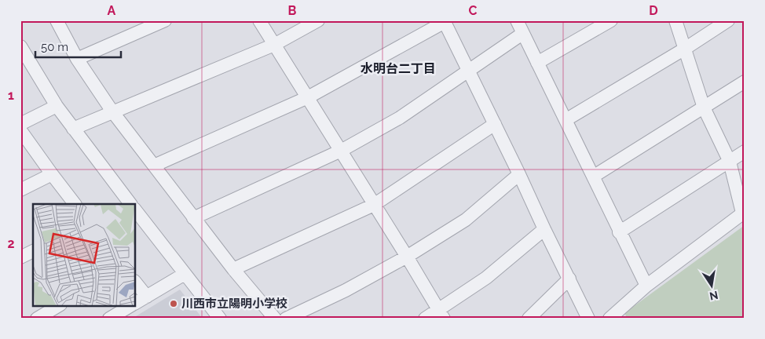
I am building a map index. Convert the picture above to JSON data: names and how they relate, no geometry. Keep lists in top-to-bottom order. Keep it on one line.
{"districts":["水明台二丁目"],"places":["川西市立陽明小学校"],"scale_bar":"50 m","north":"bottom","grid":{"columns":["A","B","C","D"],"rows":["1","2"]}}
